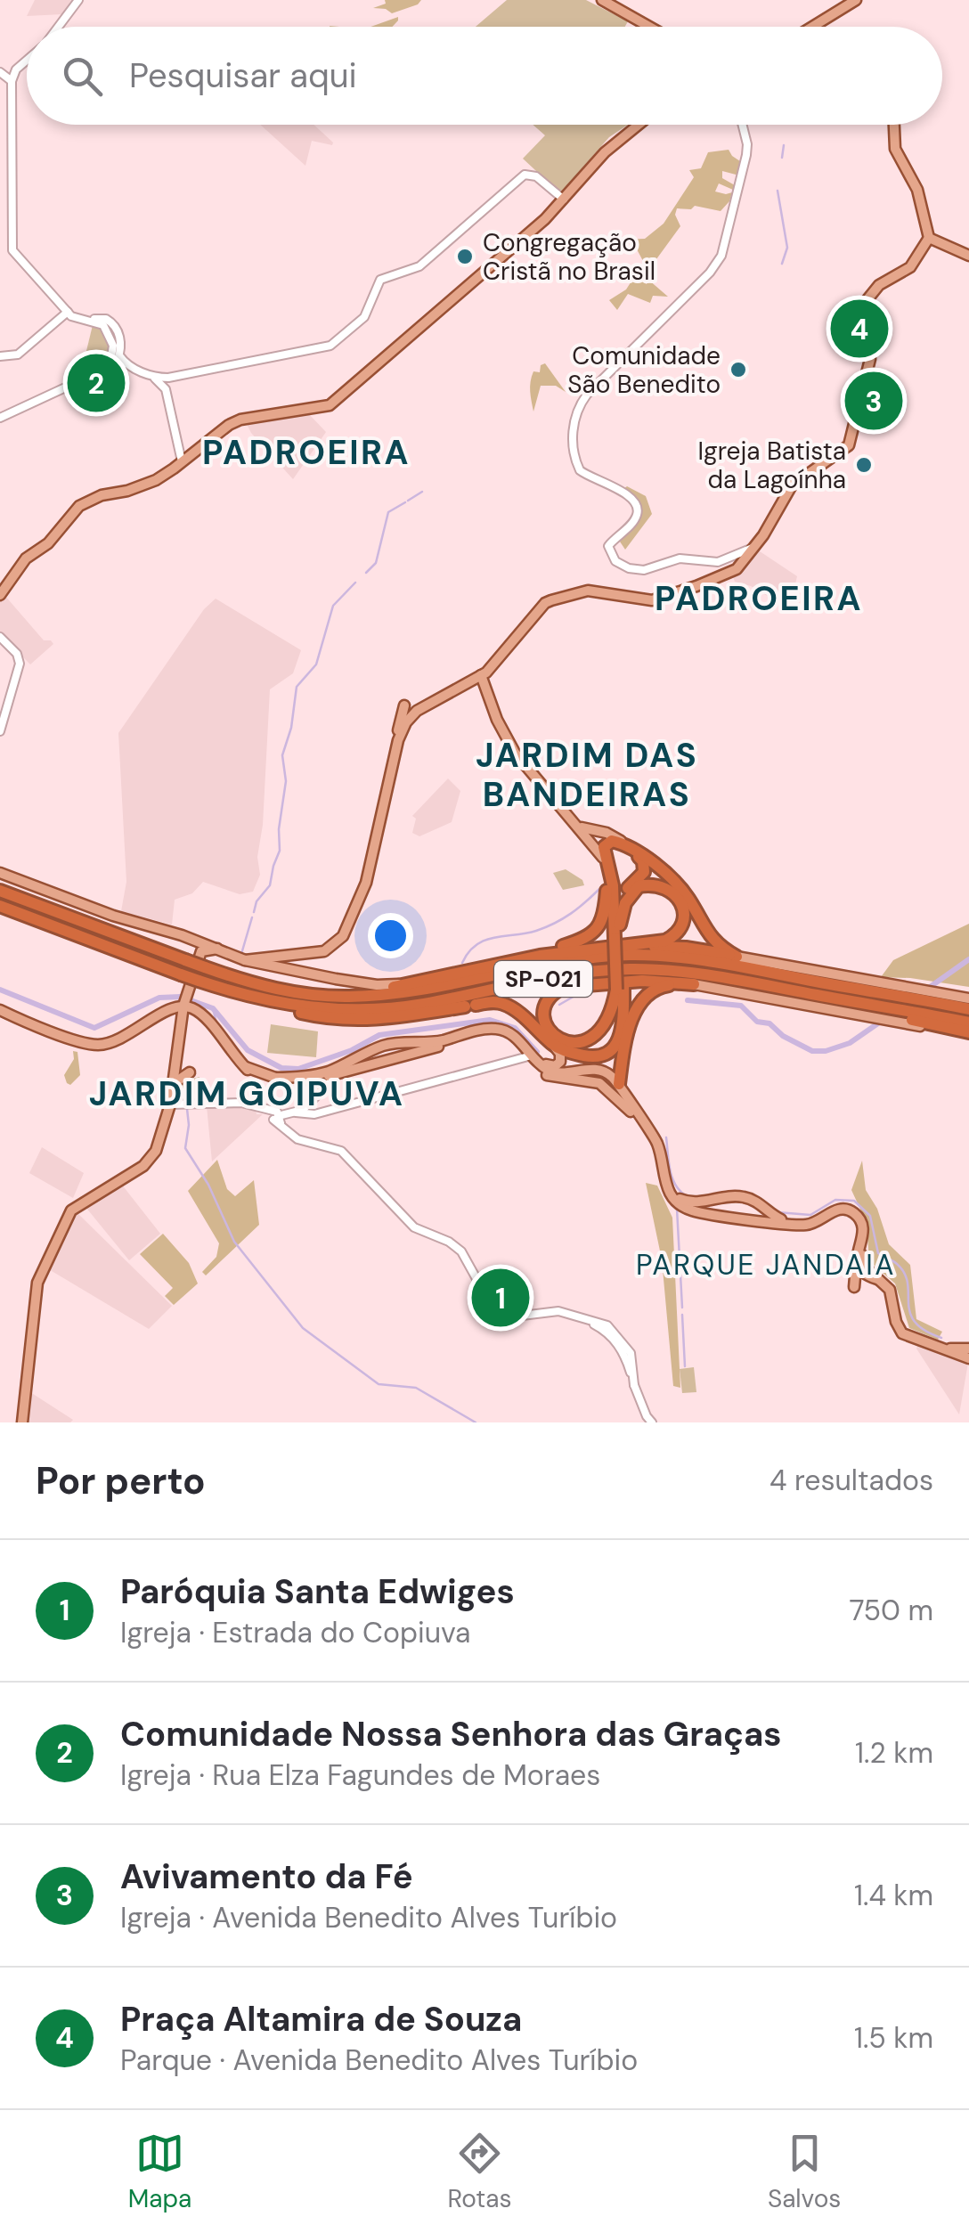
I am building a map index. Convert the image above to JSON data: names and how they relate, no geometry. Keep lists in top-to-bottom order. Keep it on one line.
{"streets":{"highway":["SP-021"]},"districts":["PADROEIRA","PADROEIRA","JARDIM DAS BANDEIRAS","JARDIM GOIPUVA","PARQUE JANDAIA"],"places":["Congregação Cristã no Brasil","Comunidade São Benedito","Igreja Batista da Lagoínha"],"page":{"search":"Pesquisar aqui","pins":["4","2","3","1"],"heading":["Por perto","4 resultados"],"list":[{"mark":"1","name":"Paróquia Santa Edwiges","note":"Igreja · Estrada do Copiuva","value":"750 m"},{"mark":"2","name":"Comunidade Nossa Senhora das Graças","note":"Igreja · Rua Elza Fagundes de Moraes","value":"1.2 km"},{"mark":"3","name":"Avivamento da Fé","note":"Igreja · Avenida Benedito Alves Turíbio","value":"1.4 km"},{"mark":"4","name":"Praça Altamira de Souza","note":"Parque · Avenida Benedito Alves Turíbio","value":"1.5 km"}],"nav":["Mapa","Rotas","Salvos"]}}
